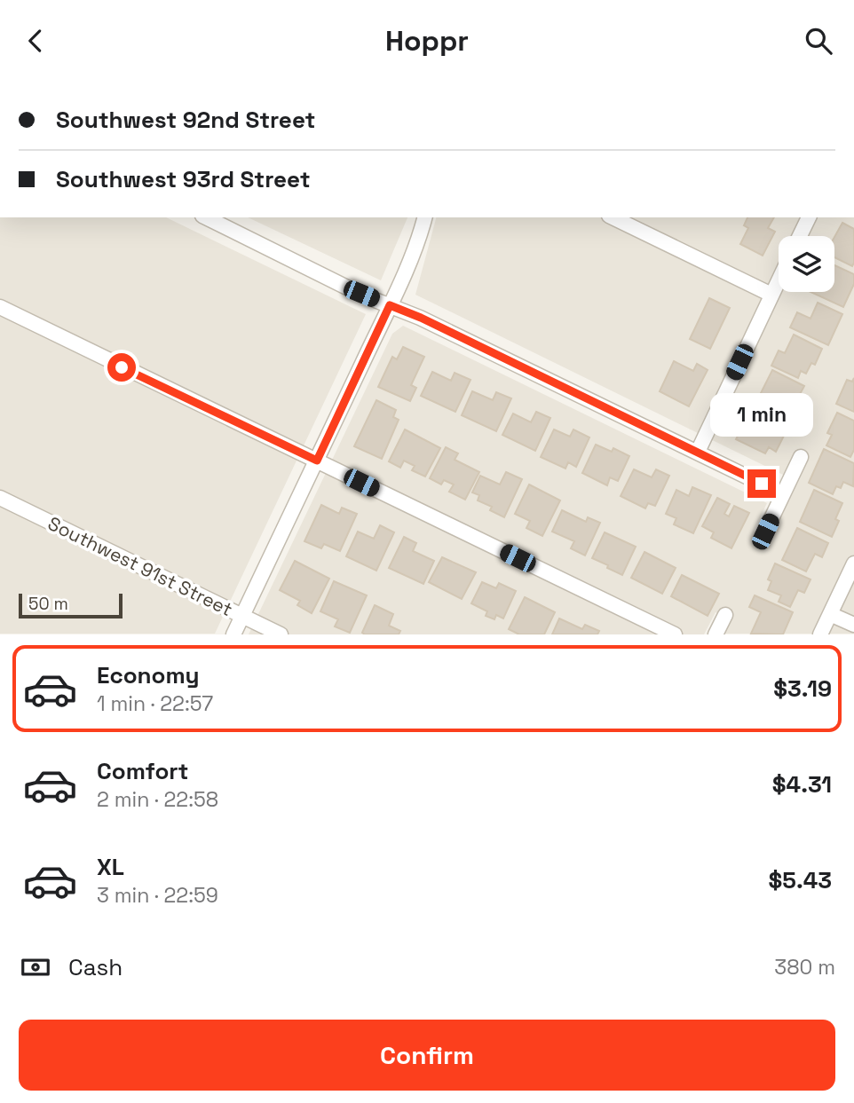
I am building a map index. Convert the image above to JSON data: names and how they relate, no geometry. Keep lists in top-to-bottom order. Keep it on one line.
{"streets":{"street":["Southwest 91st Street"]},"scale_bar":"50 m","page":{"header":"Hoppr","banner":["Southwest 92nd Street","Southwest 93rd Street"],"bubble":"1 min","scale":"50 m","list":[{"name":"Economy","note":"1 min · 22:57","value":"$3.19"},{"name":"Comfort","note":"2 min · 22:58","value":"$4.31"},{"name":"XL","note":"3 min · 22:59","value":"$5.43"}],"pay":["Cash","380 m"],"buttons":"Confirm"}}
